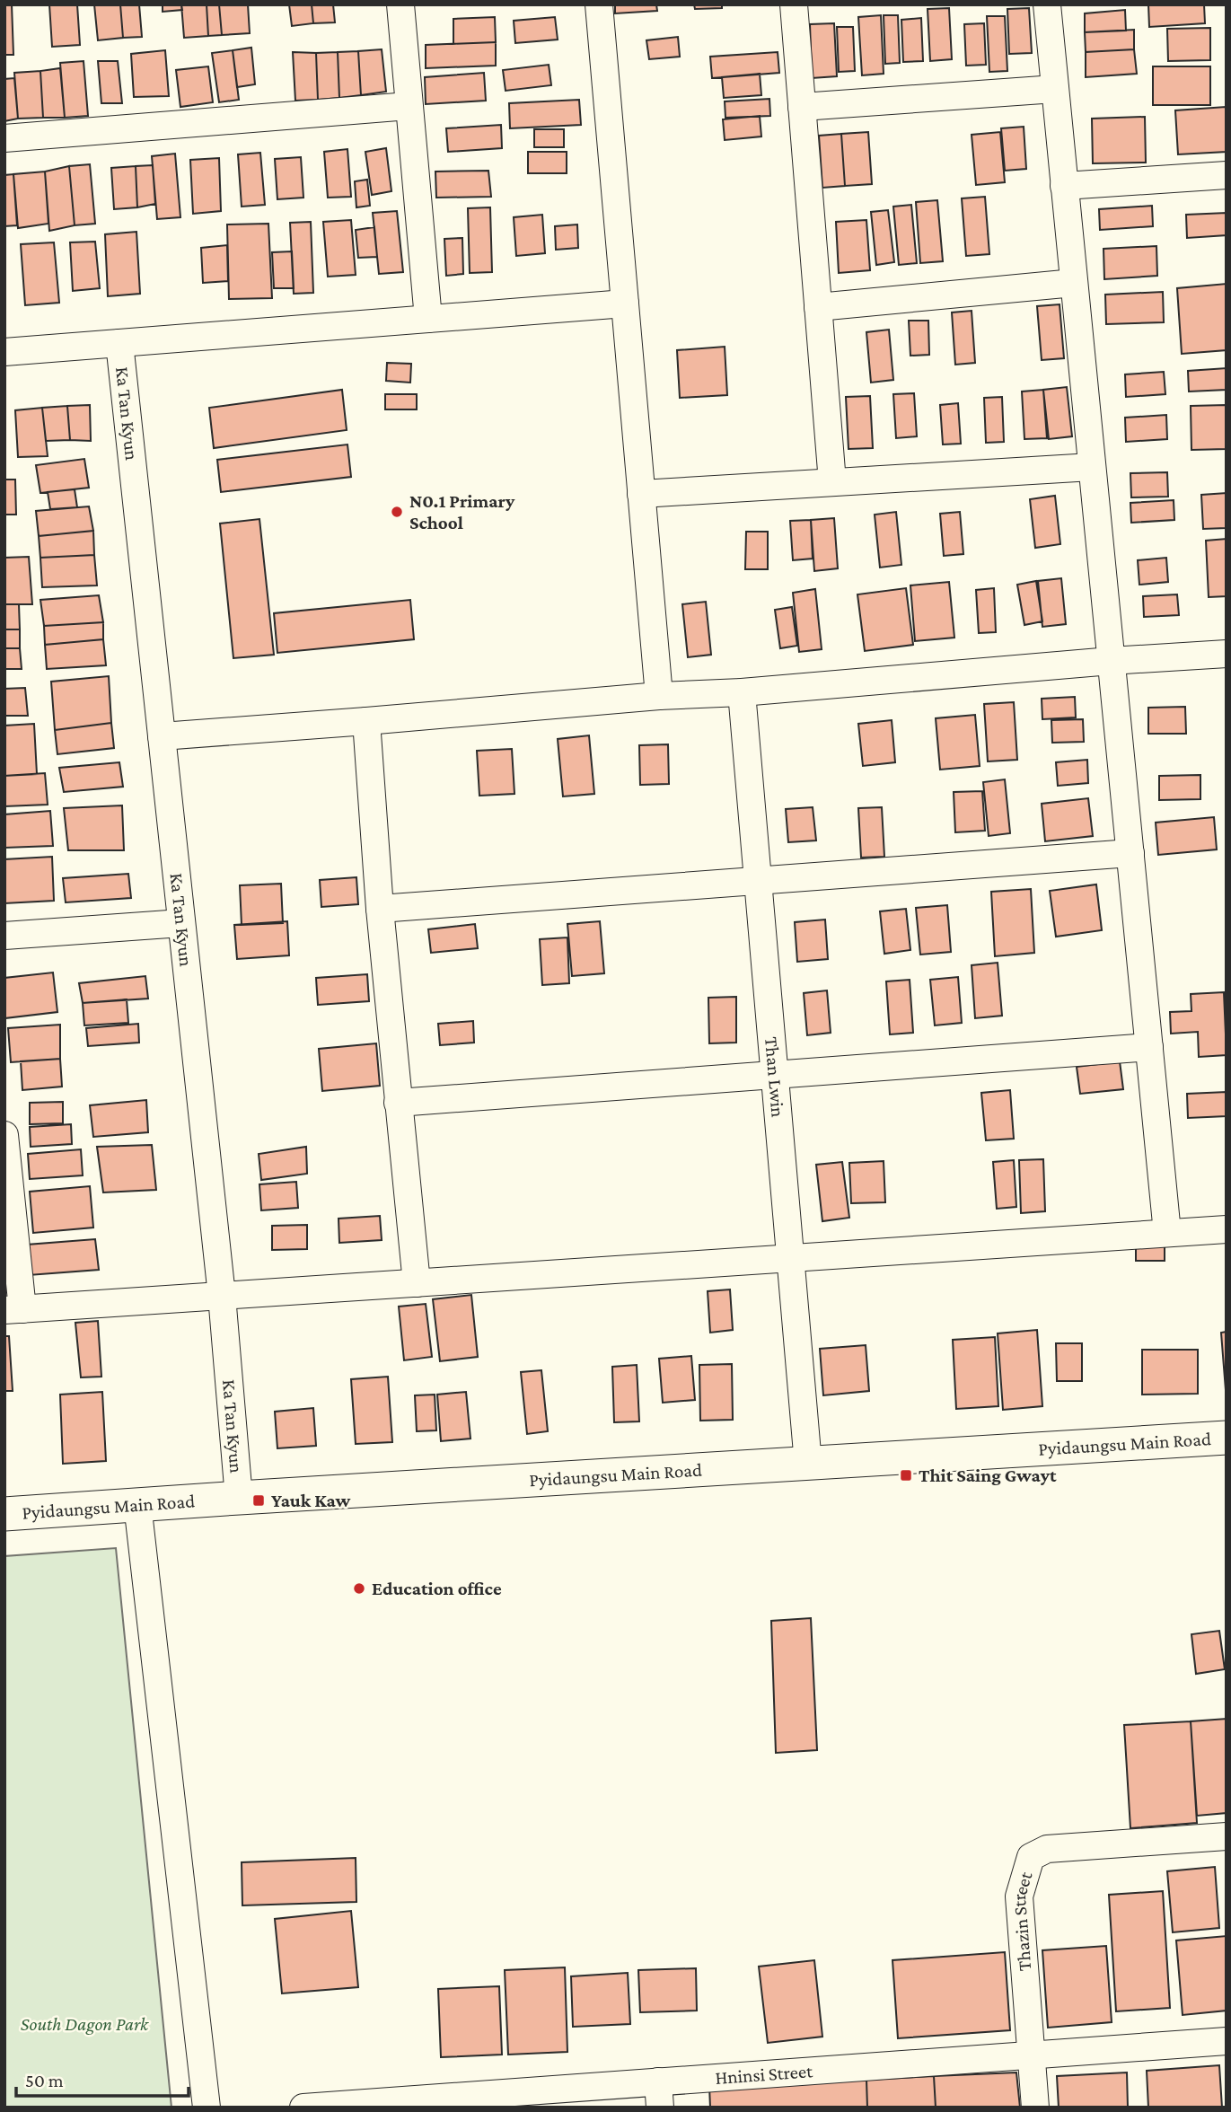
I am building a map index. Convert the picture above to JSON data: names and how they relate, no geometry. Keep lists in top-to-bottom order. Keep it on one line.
{"streets":{"main road":["Pyidaungsu Main Road"],"street":["Ka Tan Kyun","Than Lwin","Thazin Street","Hninsi Street"]},"crossings":[["Ka Tan Kyun","Pyidaungsu Main Road"],["Than Lwin","Pyidaungsu Main Road"],["Thazin Street","Hninsi Street"]],"parks":["South Dagon Park"],"places":{"other":["N0.1 Primary School","Education office"],"transit":["Thit Saing Gwayt","Yauk Kaw"]},"scale_bar":"50 m"}
